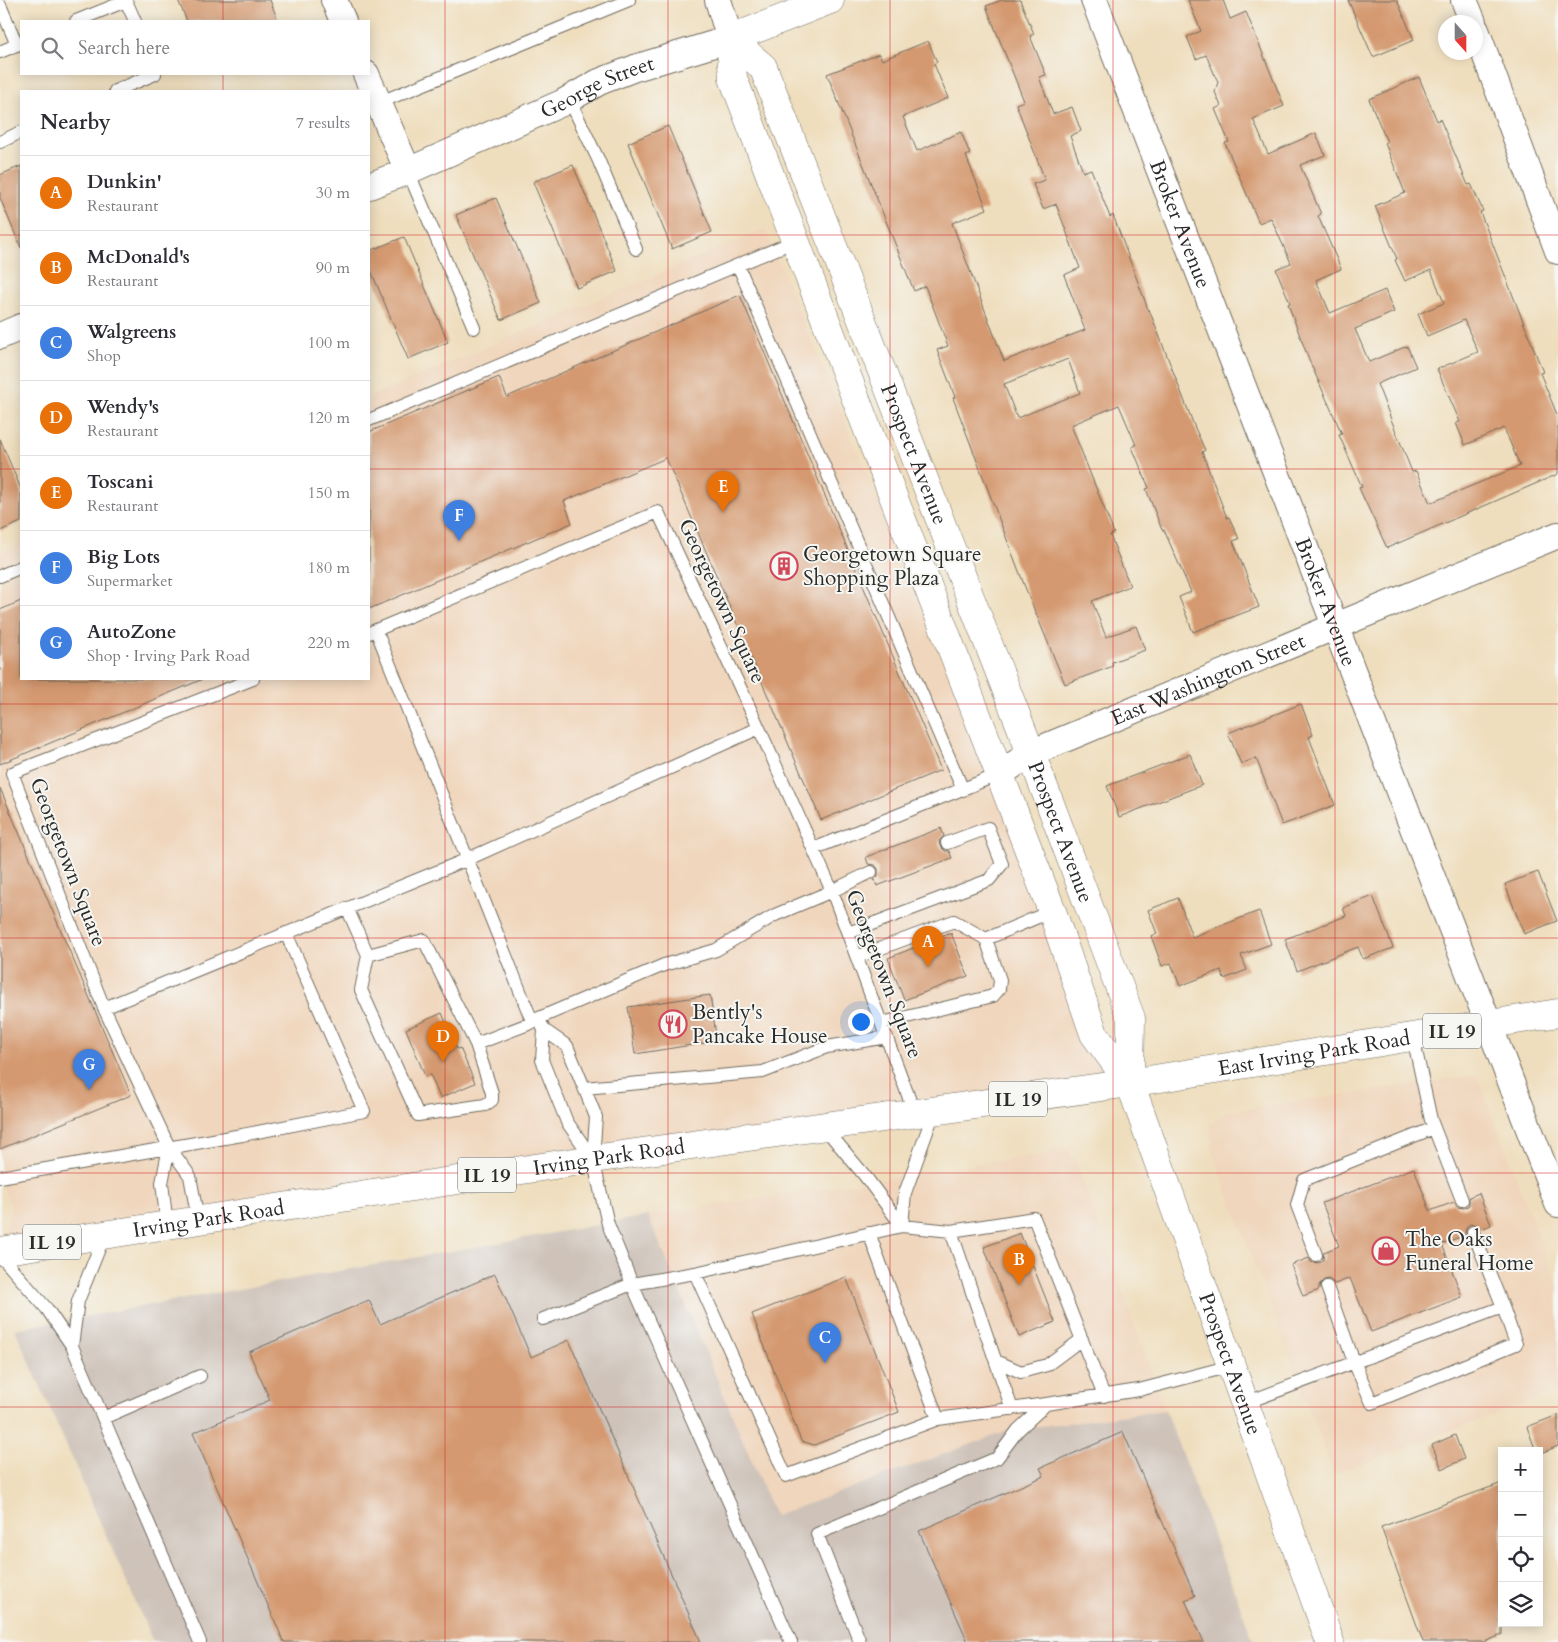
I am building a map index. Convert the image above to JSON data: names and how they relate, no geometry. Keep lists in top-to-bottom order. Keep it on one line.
{"streets":{"street":["George Street","Broker Avenue","Prospect Avenue","East Washington Street","IL 19","East Irving Park Road","Irving Park Road"],"lane":["Georgetown Square"]},"crossings":[["George Street","Prospect Avenue"],["Broker Avenue","East Washington Street"],["Broker Avenue","East Irving Park Road"],["Prospect Avenue","East Washington Street"],["Prospect Avenue","East Irving Park Road"],["Prospect Avenue","Irving Park Road"],["Georgetown Square","Irving Park Road"],["East Irving Park Road","Irving Park Road"]],"places":{"building":["Georgetown Square Shopping Plaza"],"restaurant":["Bently's Pancake House"],"shop":["The Oaks Funeral Home"]},"north":"bottom","page":{"search":"Search here","heading":["Nearby","7 results"],"list":[{"mark":"A","name":"Dunkin'","note":"Restaurant","value":"30 m"},{"mark":"B","name":"McDonald's","note":"Restaurant","value":"90 m"},{"mark":"C","name":"Walgreens","note":"Shop","value":"100 m"},{"mark":"D","name":"Wendy's","note":"Restaurant","value":"120 m"},{"mark":"E","name":"Toscani","note":"Restaurant","value":"150 m"},{"mark":"F","name":"Big Lots","note":"Supermarket","value":"180 m"},{"mark":"G","name":"AutoZone","note":"Shop · Irving Park Road","value":"220 m"}],"pins":["E","F","A","D","G","B","C"],"map_buttons":["+","−"]}}
